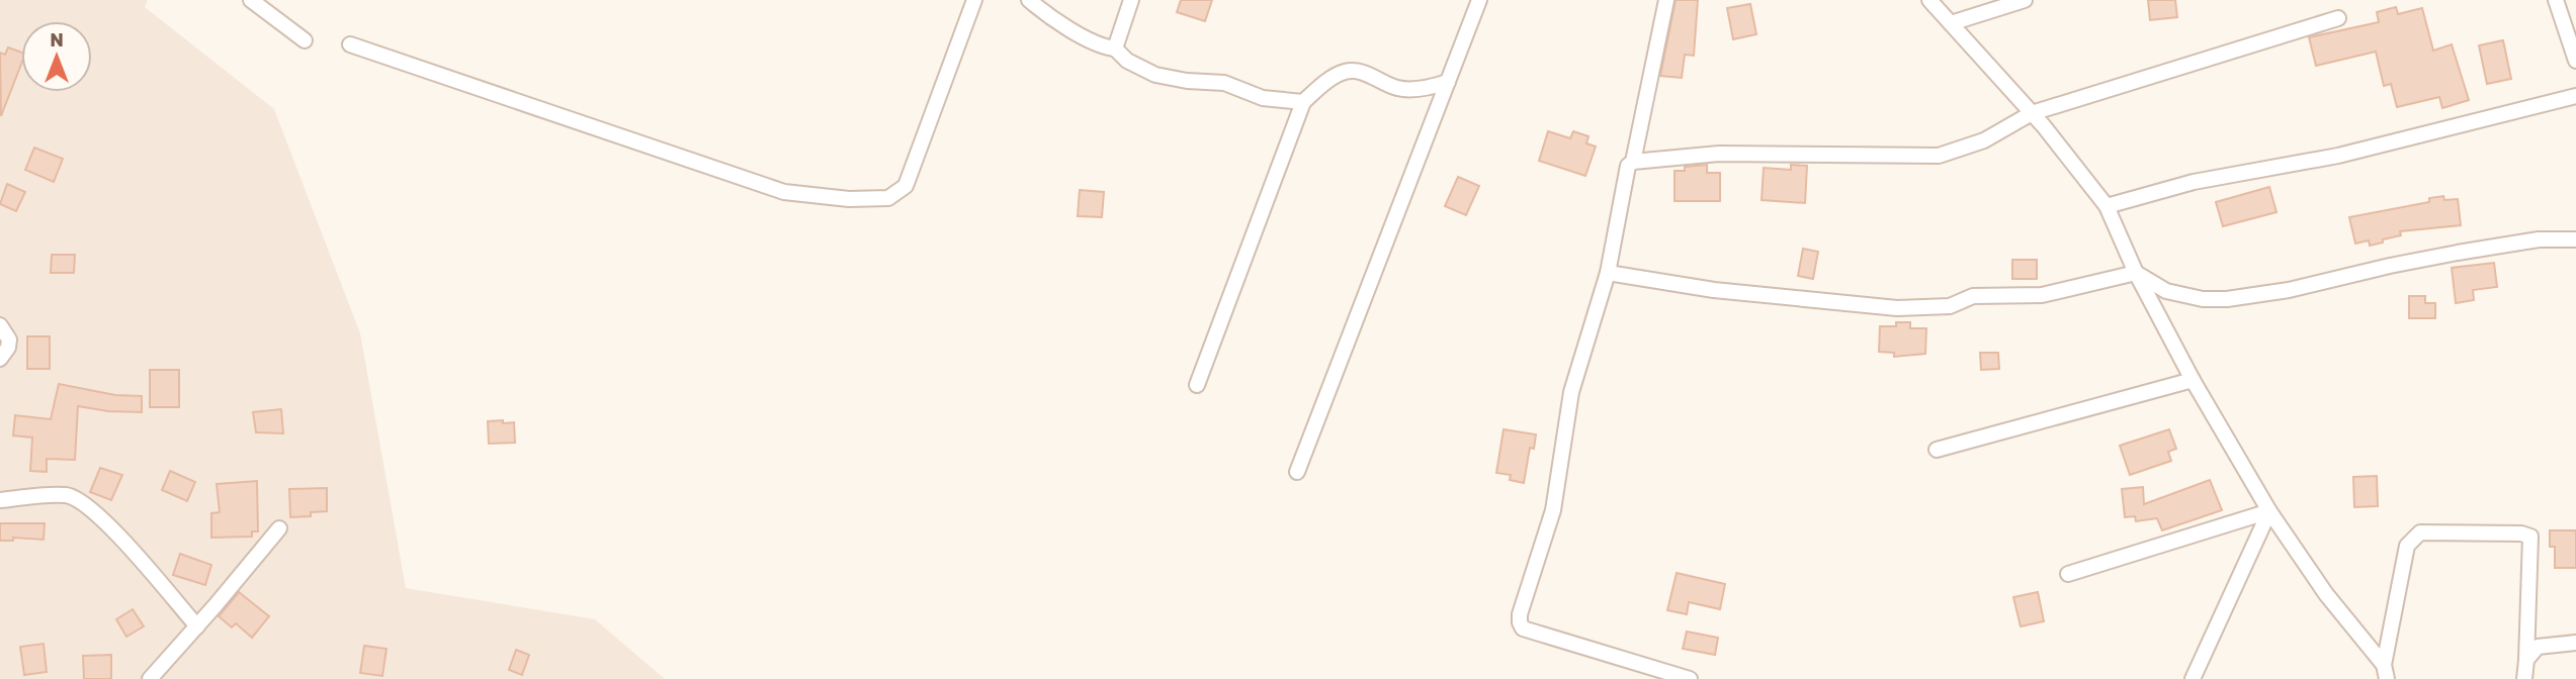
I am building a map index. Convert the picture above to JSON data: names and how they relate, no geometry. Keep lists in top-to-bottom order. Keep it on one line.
{"north":"top"}
